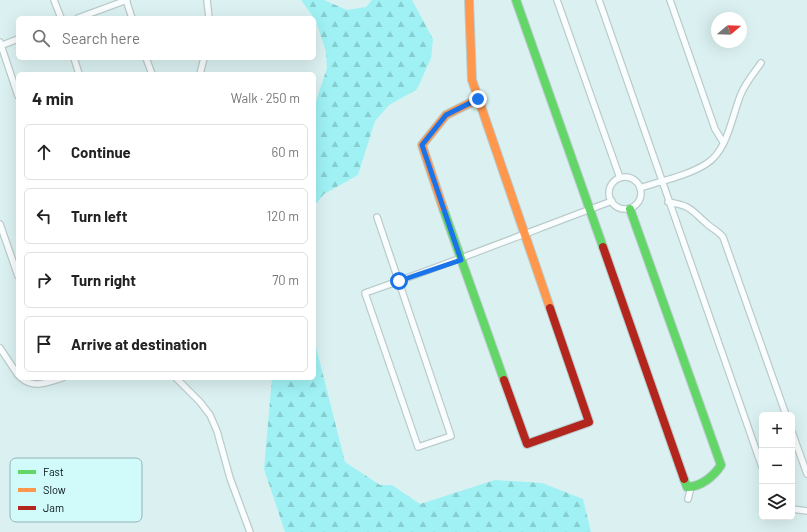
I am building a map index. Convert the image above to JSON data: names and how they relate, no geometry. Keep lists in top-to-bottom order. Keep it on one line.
{"legend":["Fast","Slow","Jam"],"north":"right","page":{"search":"Search here","heading":["4 min","Walk · 250 m"],"list":[["Continue","60 m"],["Turn left","120 m"],["Turn right","70 m"],"Arrive at destination"],"map_buttons":["+","−"]}}
